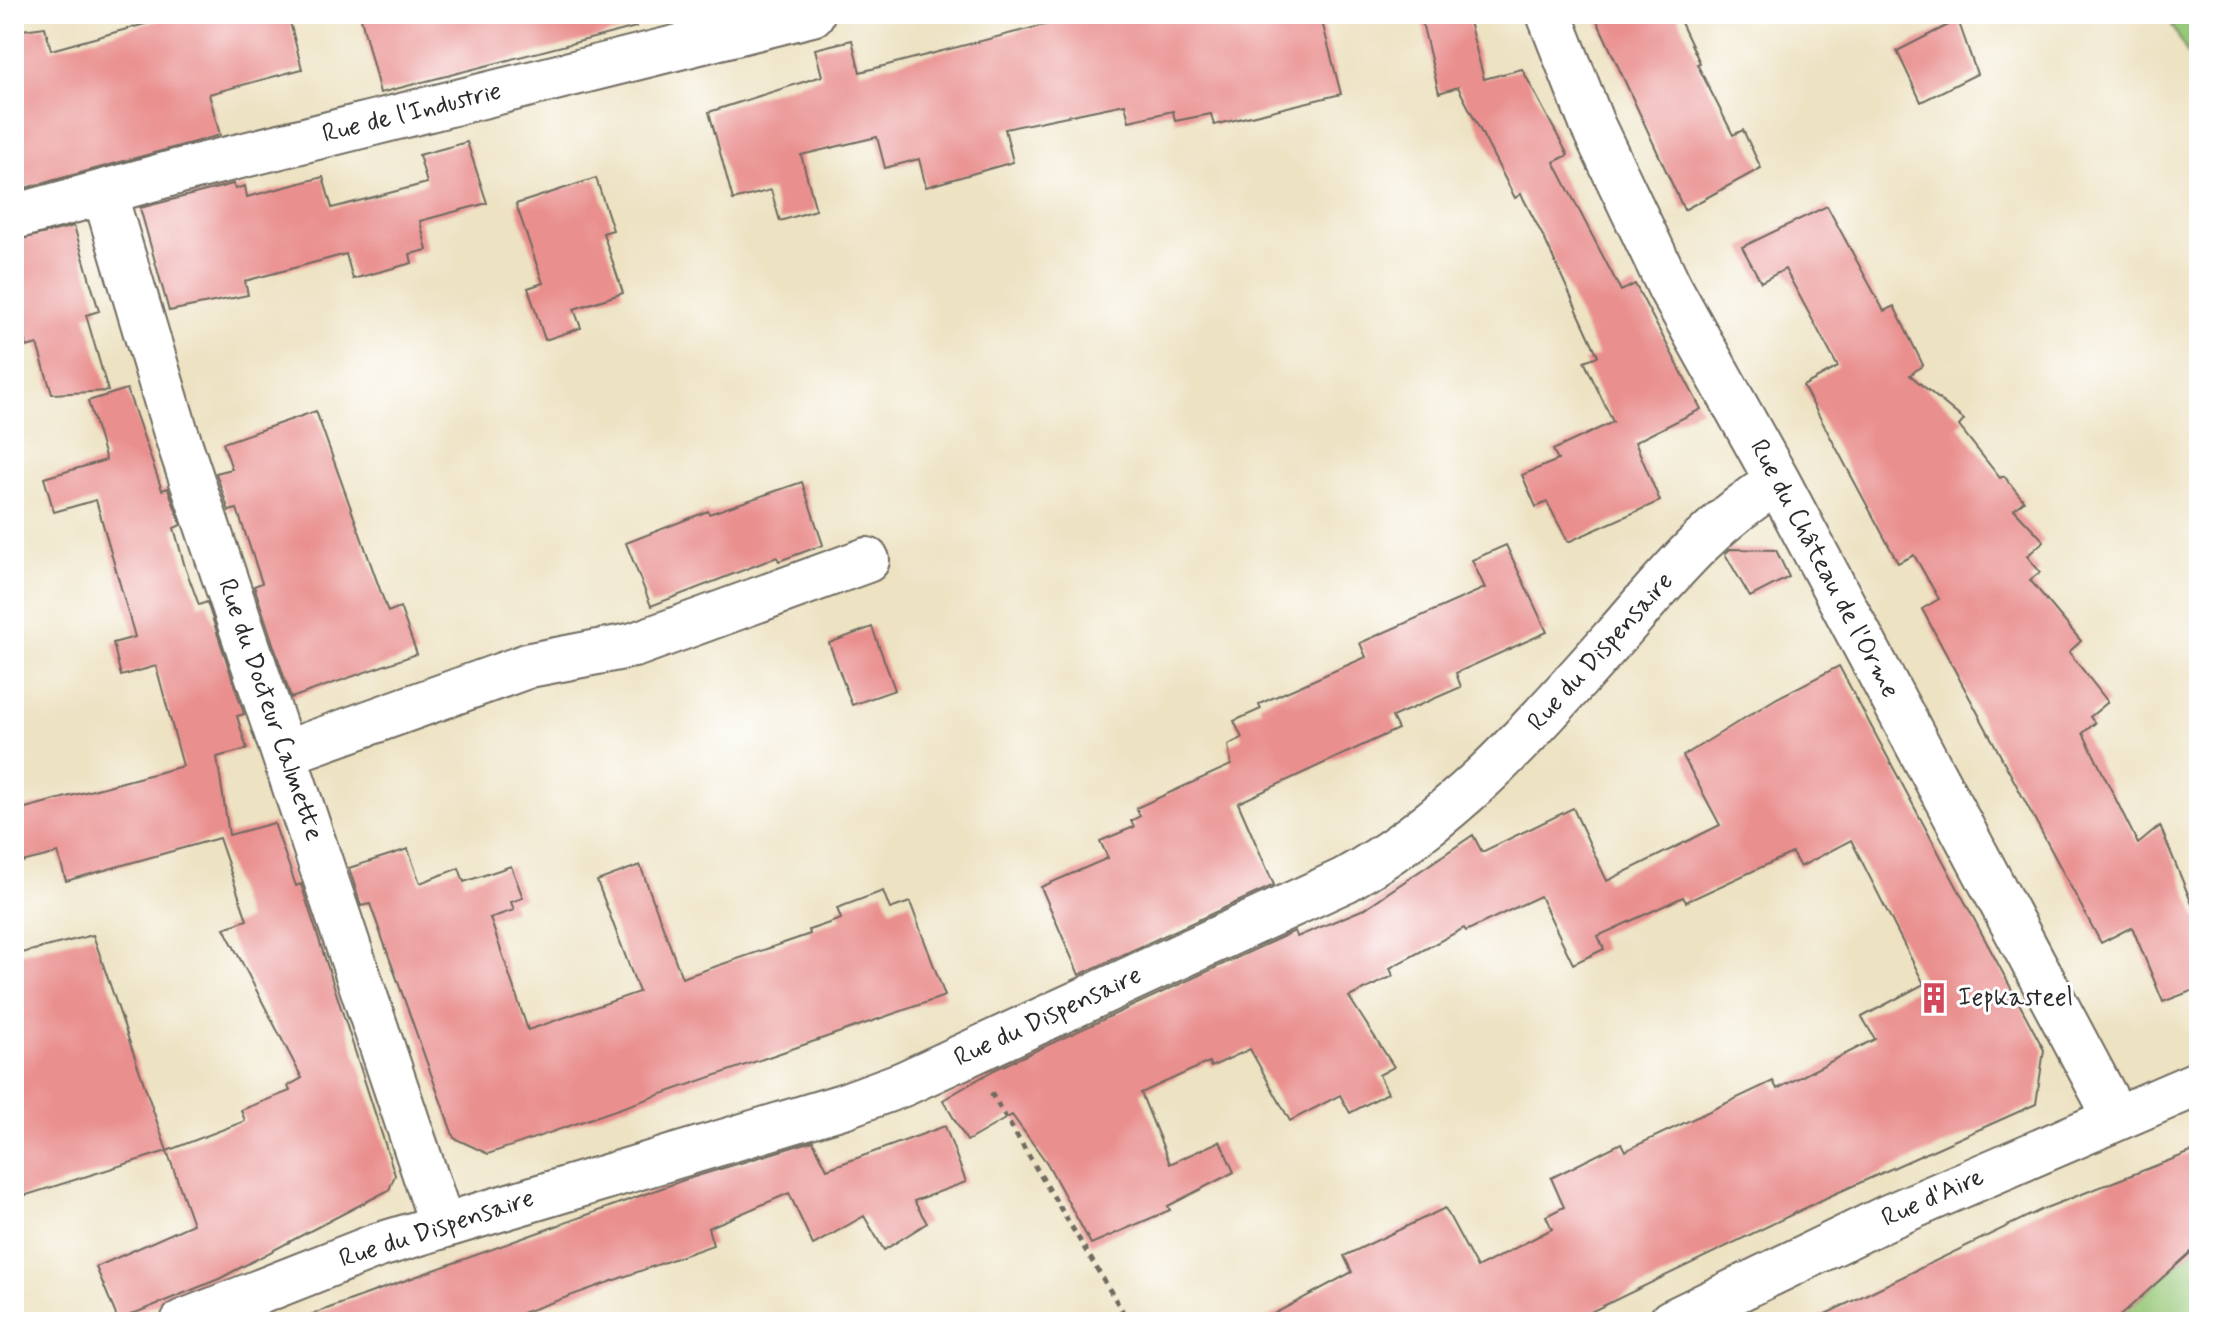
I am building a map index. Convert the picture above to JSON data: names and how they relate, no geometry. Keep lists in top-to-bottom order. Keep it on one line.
{"streets":{"street":["Rue de l'Industrie","Rue du Château de l'Orme","Rue du Dispensaire","Rue du Docteur Calmette","Rue d'Aire"]},"crossings":[["Rue de l'Industrie","Rue du Docteur Calmette"],["Rue du Château de l'Orme","Rue du Dispensaire"],["Rue du Château de l'Orme","Rue d'Aire"],["Rue du Dispensaire","Rue du Docteur Calmette"]],"places":{"building":["Iepkasteel"]}}
